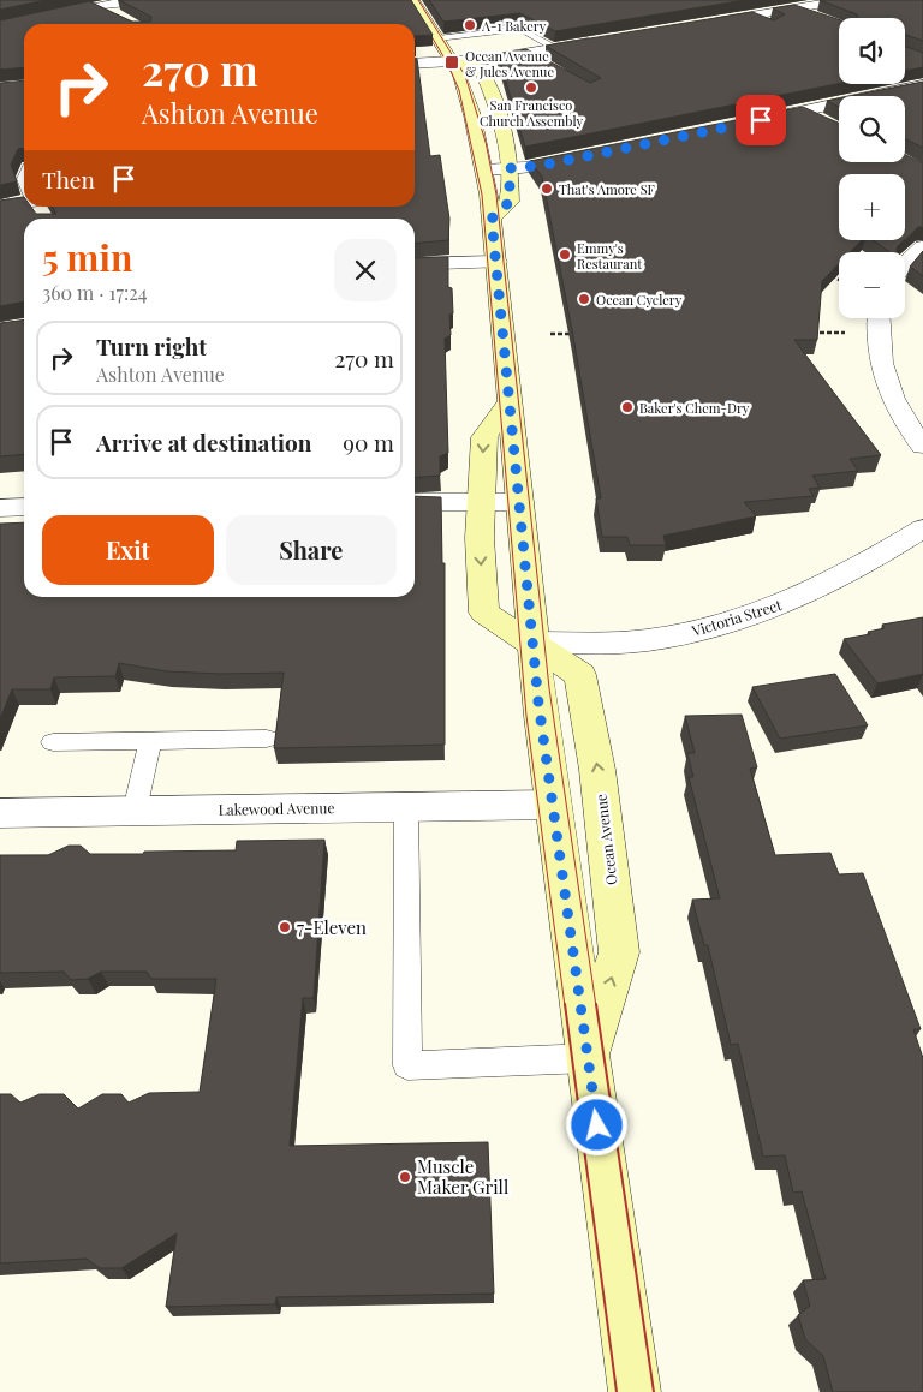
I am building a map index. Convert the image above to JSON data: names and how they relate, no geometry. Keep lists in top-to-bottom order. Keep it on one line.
{"streets":{"main road":["Ocean Avenue"],"street":["Victoria Street","Lakewood Avenue"]},"crossings":[["Victoria Street","Ocean Avenue"],["Lakewood Avenue","Ocean Avenue"]],"places":{"other":["A-1 Bakery","San Francisco Church Assembly","That's Amore SF","Emmy's Restaurant","Ocean Cyclery","Baker's Chem-Dry","7-Eleven","Muscle Maker Grill"],"transit":["Ocean Avenue & Jules Avenue"]},"page":{"map_buttons":["+","−"],"turn":["270 m","Ashton Avenue"],"then":"Then","heading":["5 min","360 m · 17:24"],"list":[{"name":"Turn right","note":"Ashton Avenue","value":"270 m"},{"name":"Arrive at destination","value":"90 m"}],"buttons":["Exit","Share"]}}
